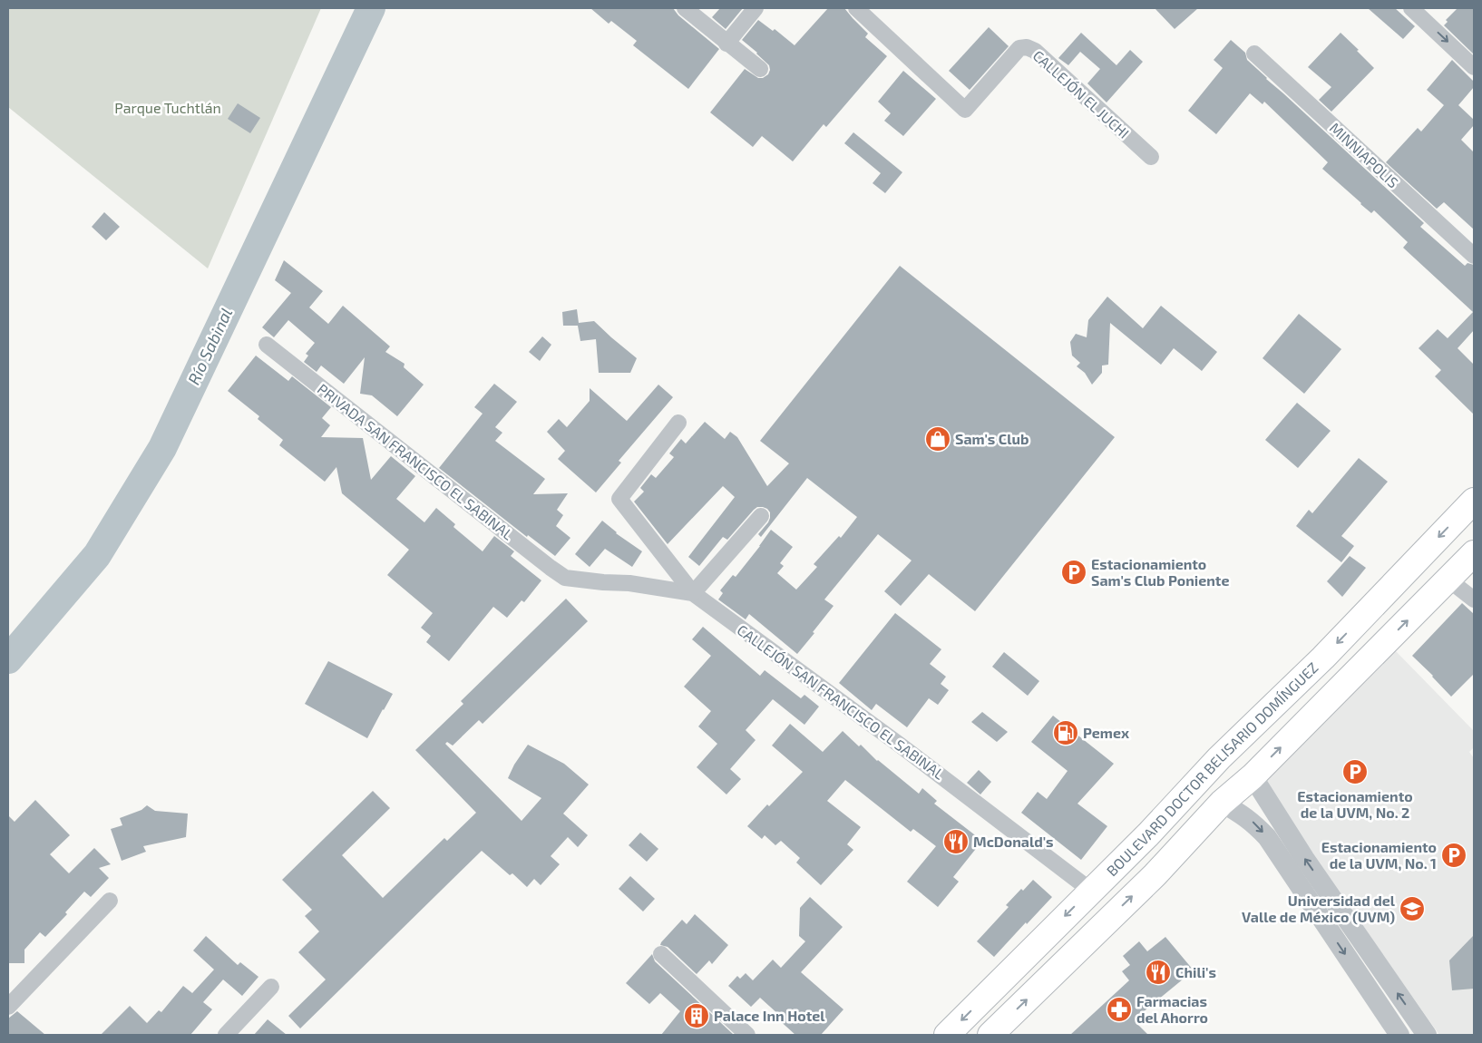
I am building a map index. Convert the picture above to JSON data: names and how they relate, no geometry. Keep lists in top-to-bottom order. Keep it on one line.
{"streets":{"main road":["BOULEVARD DOCTOR BELISARIO DOMÍNGUEZ"],"street":["CALLEJÓN EL JUCHI","MINNIAPOLIS","PRIVADA SAN FRANCISCO EL SABINAL","CALLEJÓN SAN FRANCISCO EL SABINAL"]},"crossings":[["PRIVADA SAN FRANCISCO EL SABINAL","CALLEJÓN SAN FRANCISCO EL SABINAL"],["CALLEJÓN SAN FRANCISCO EL SABINAL","BOULEVARD DOCTOR BELISARIO DOMÍNGUEZ"]],"water":["Río Sabinal"],"parks":["Parque Tuchtlán"],"places":{"shop":["Sam's Club"],"parking":["Estacionamiento Sam's Club Poniente","Estacionamiento de la UVM, No. 2","Estacionamiento de la UVM, No. 1"],"fuel station":["Pemex"],"restaurant":["McDonald's","Chili's"],"school or university":["Universidad del Valle de México (UVM)"],"pharmacy":["Farmacias del Ahorro"],"building":["Palace Inn Hotel"]}}
